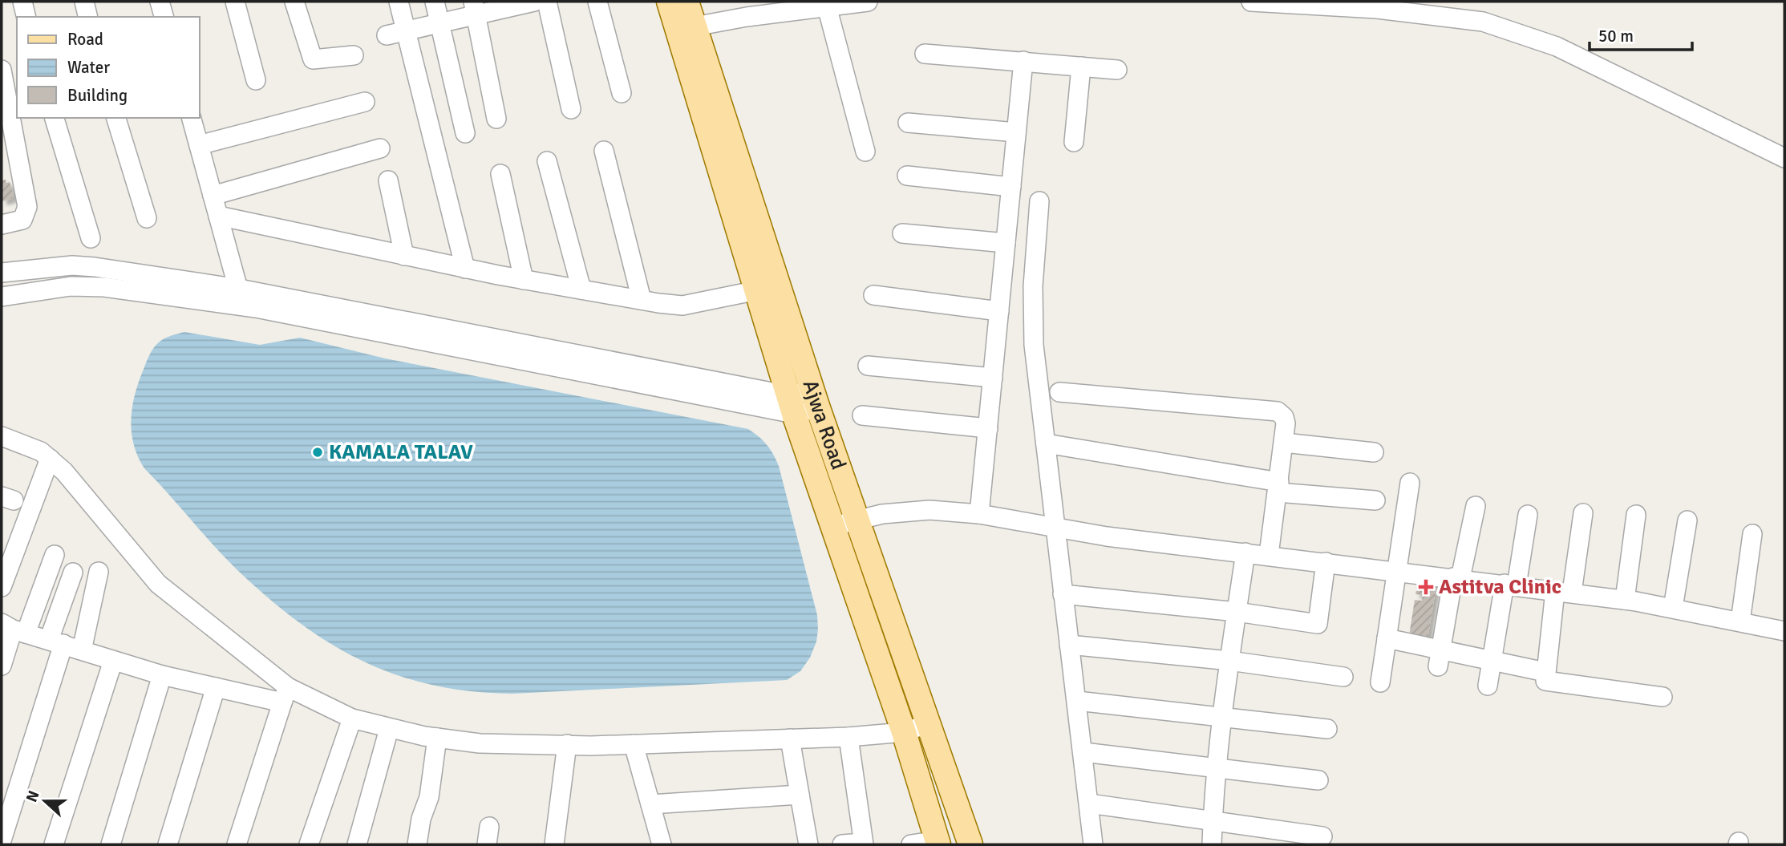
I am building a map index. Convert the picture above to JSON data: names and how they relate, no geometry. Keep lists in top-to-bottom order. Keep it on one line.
{"streets":{"main road":["Ajwa Road"]},"places":{"other":["KAMALA TALAV"],"health":["Astitva Clinic"]},"legend":["Road","Water","Building"],"scale_bar":"50 m","north":"left"}
